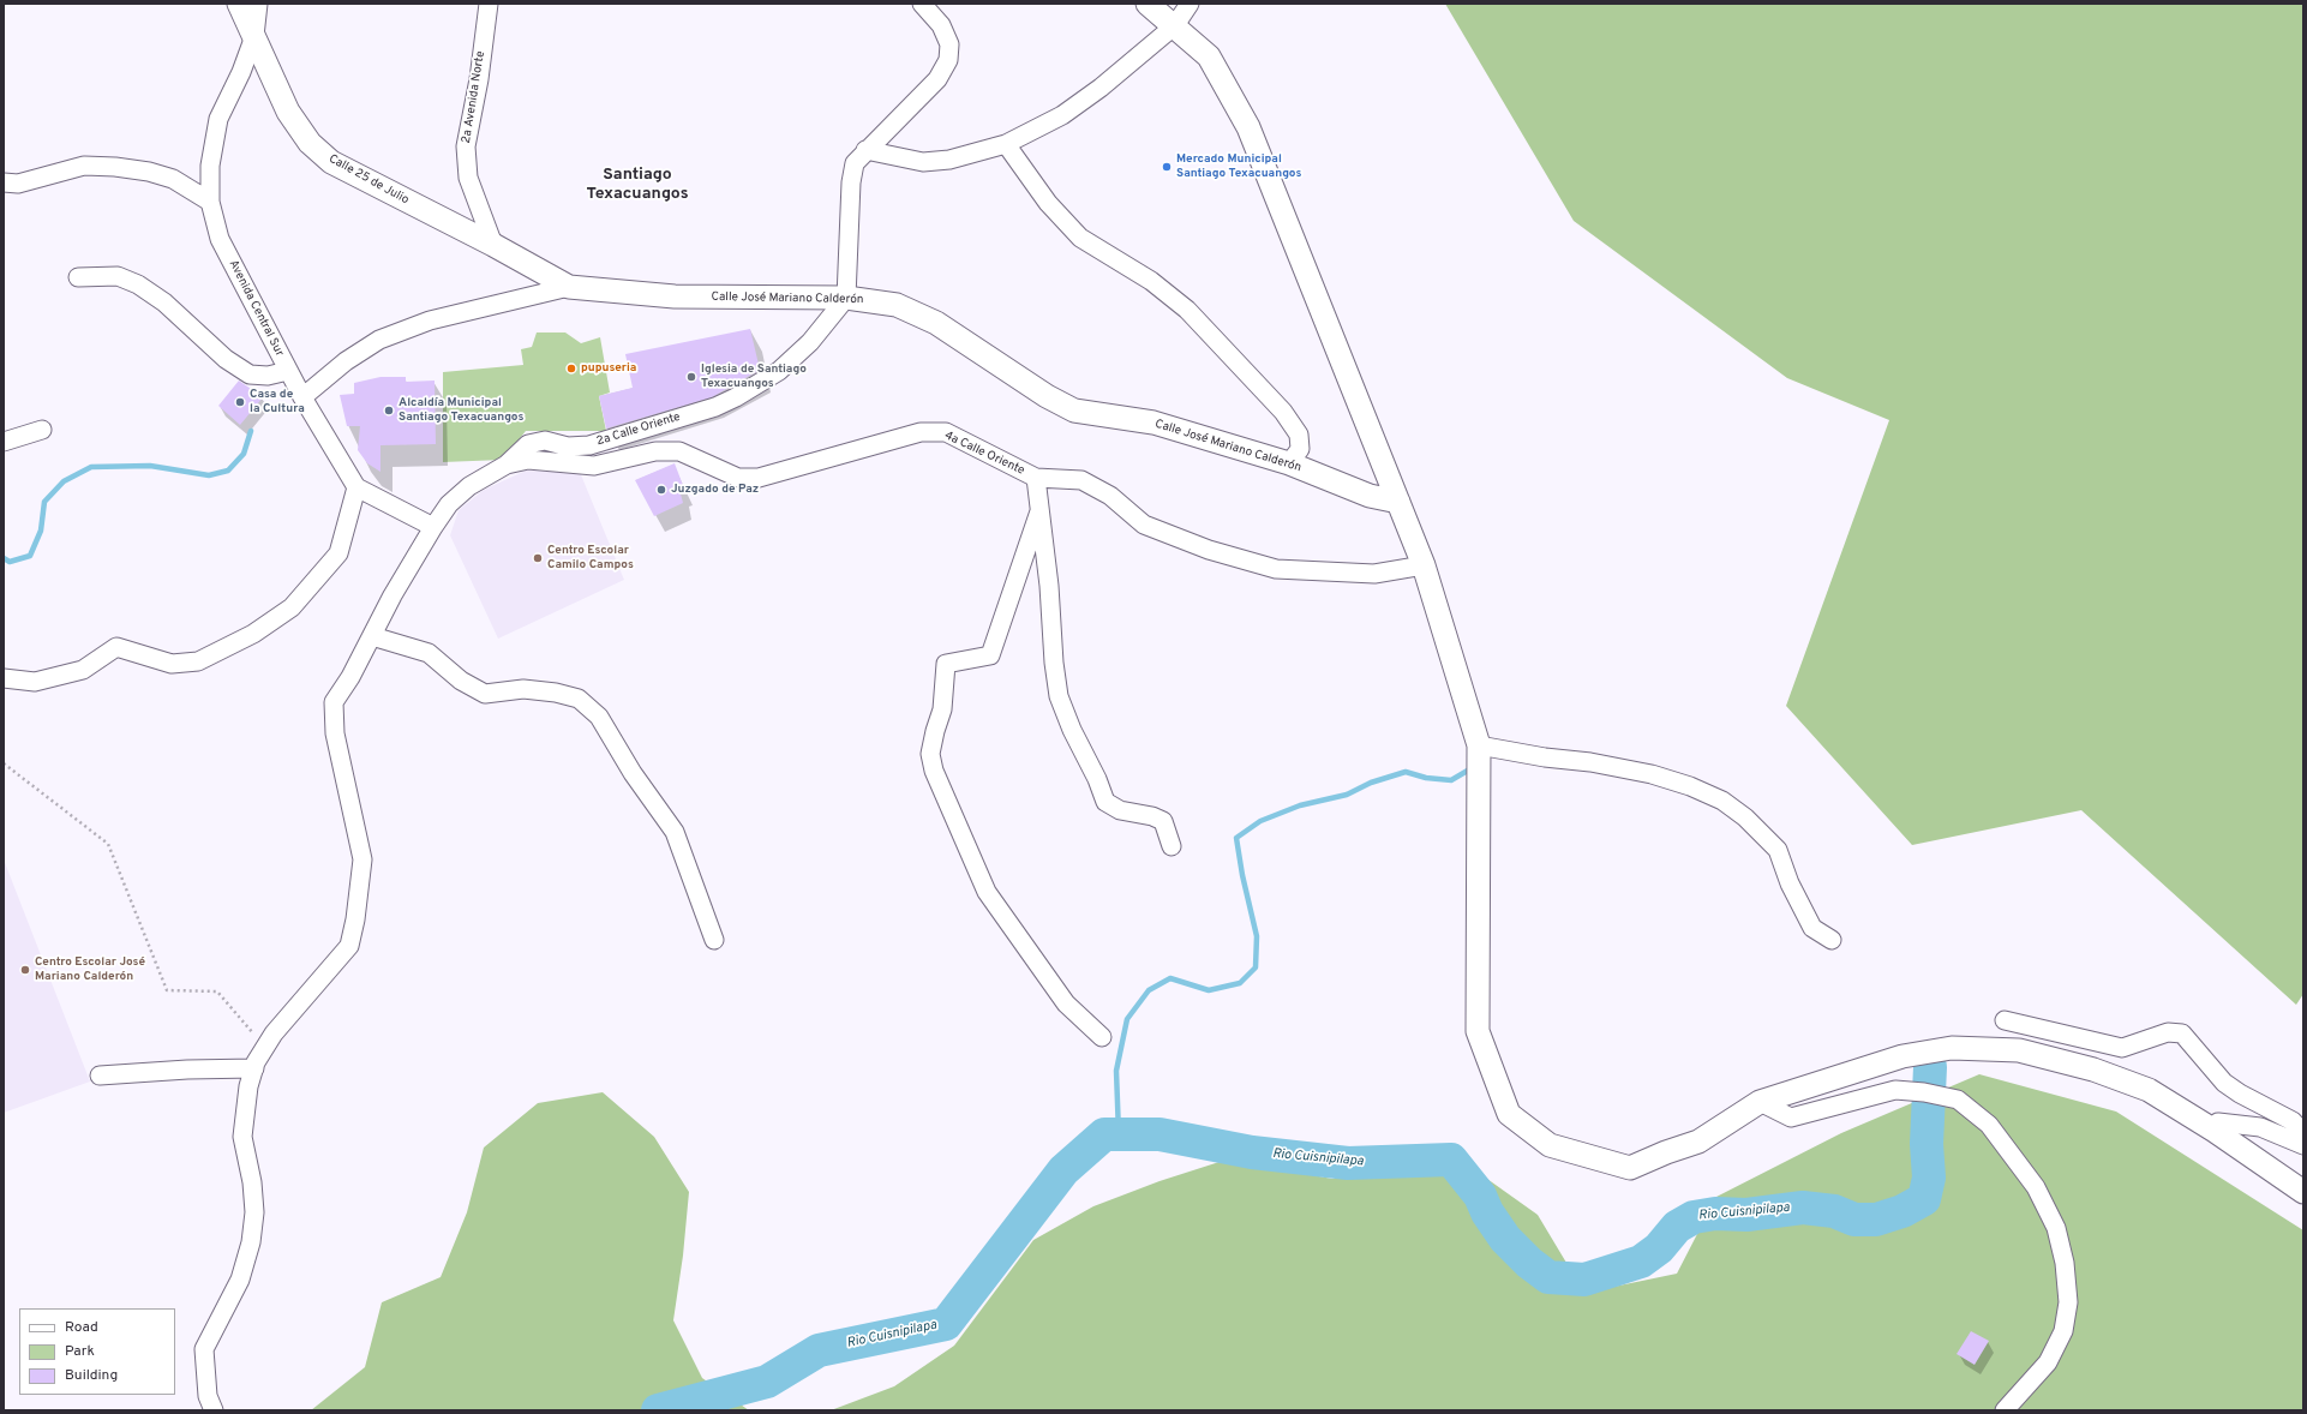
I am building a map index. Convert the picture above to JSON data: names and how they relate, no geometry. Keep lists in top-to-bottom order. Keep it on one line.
{"streets":{"street":["2a Avenida Norte","Calle 25 de Julio","Calle José Mariano Calderón","Avenida Central Sur","2a Calle Oriente","4a Calle Oriente"]},"crossings":[["2a Avenida Norte","Calle 25 de Julio"],["Calle 25 de Julio","Calle José Mariano Calderón"],["Calle 25 de Julio","Avenida Central Sur"],["Calle José Mariano Calderón","Avenida Central Sur"],["Calle José Mariano Calderón","2a Calle Oriente"],["2a Calle Oriente","4a Calle Oriente"]],"districts":["Santiago Texacuangos"],"water":["Rio Cuisnipilapa"],"places":["Mercado Municipal Santiago Texacuangos","pupuseria","Iglesia de Santiago Texacuangos","Casa de la Cultura","Alcaldía Municipal Santiago Texacuangos","Juzgado de Paz","Centro Escolar Camilo Campos","Centro Escolar José Mariano Calderón"],"legend":["Road","Park","Building"]}
